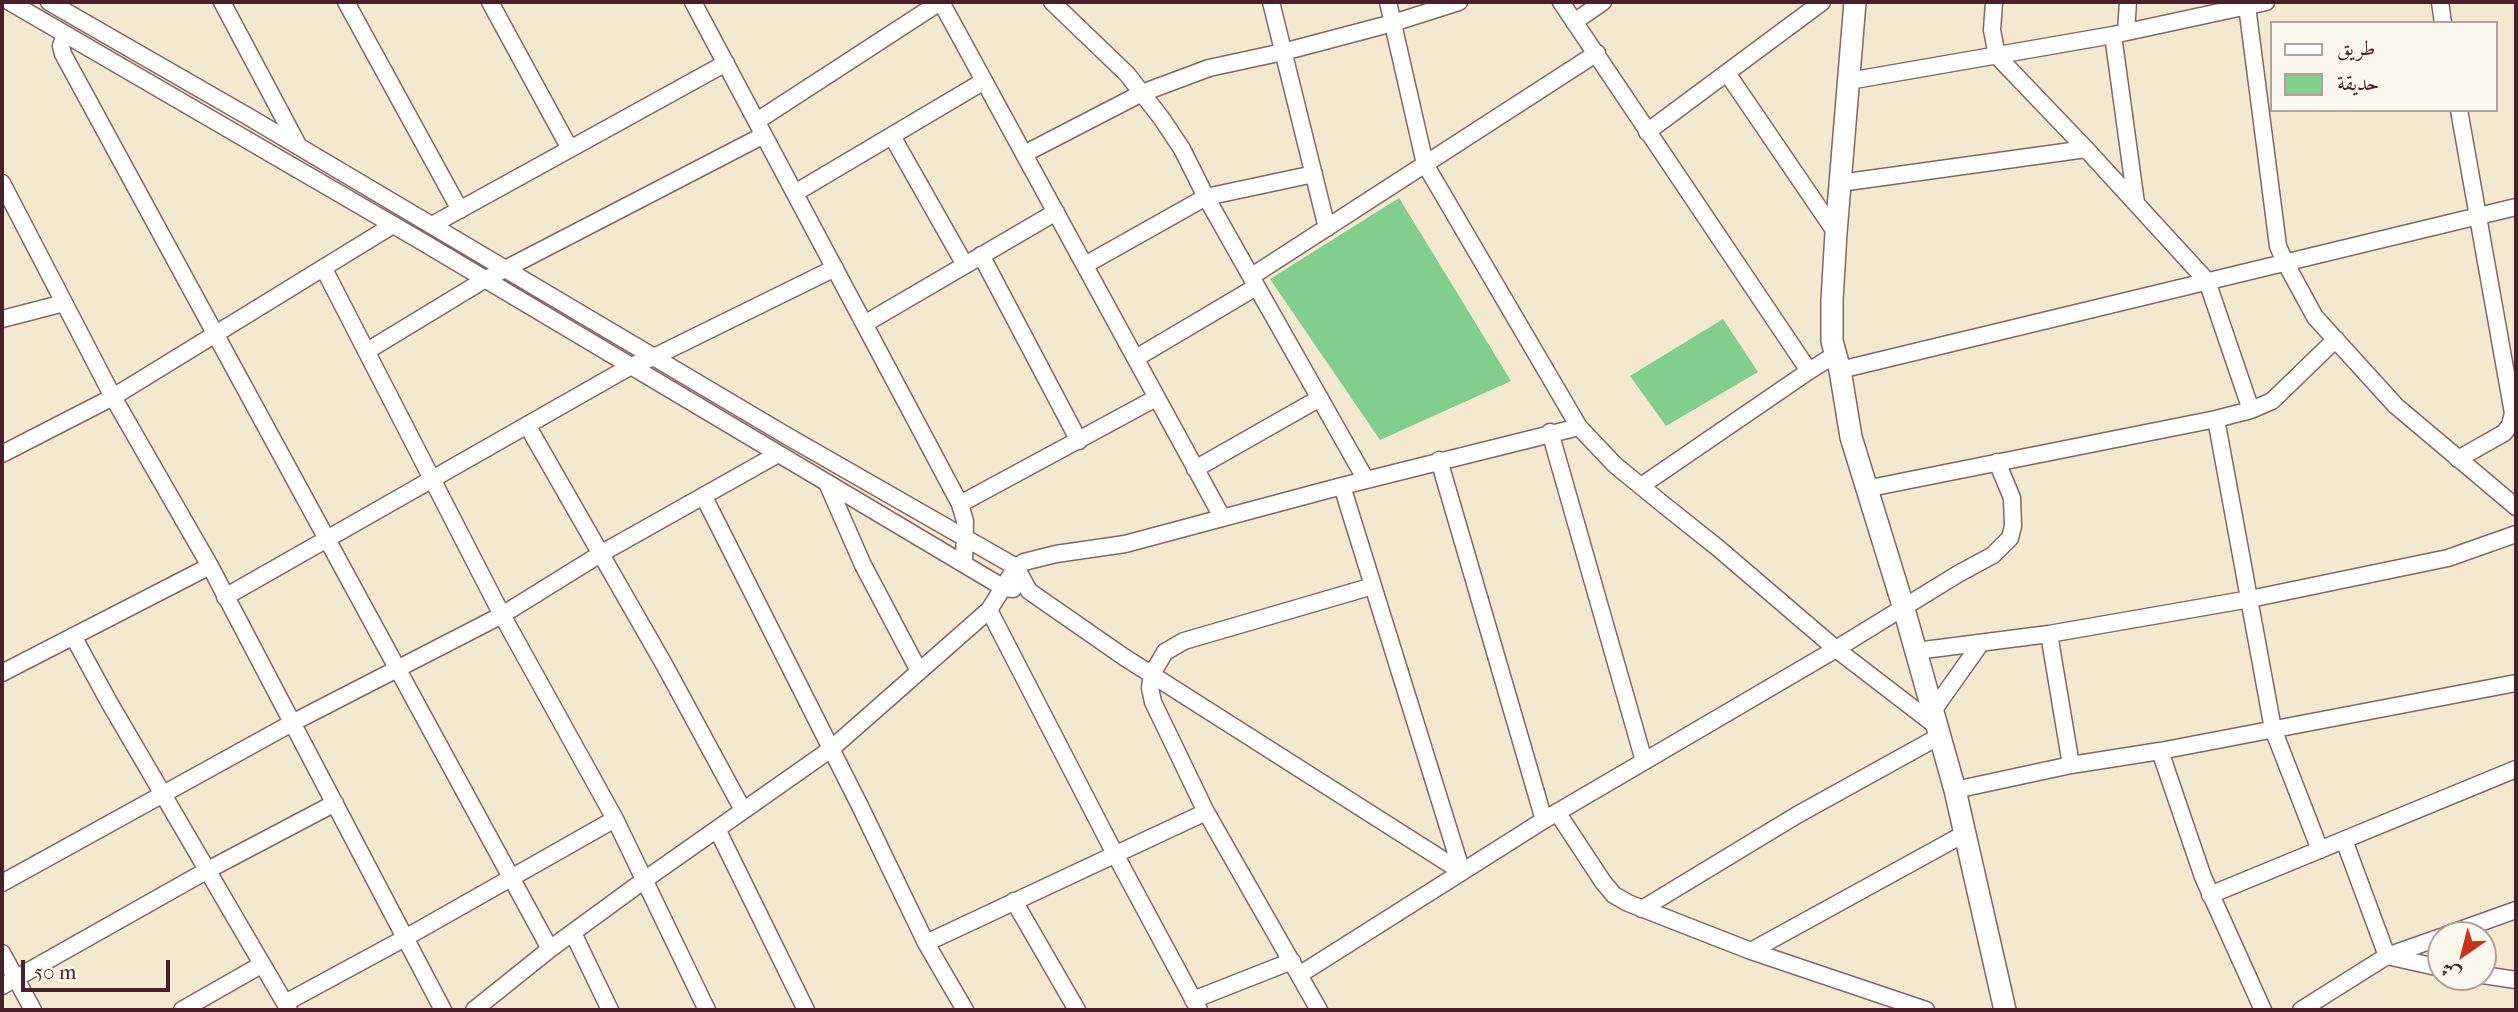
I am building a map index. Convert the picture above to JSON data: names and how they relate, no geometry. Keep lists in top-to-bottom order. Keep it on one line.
{"legend":["طريق","حديقة"],"scale_bar":"50 m","north":"bottom left"}
